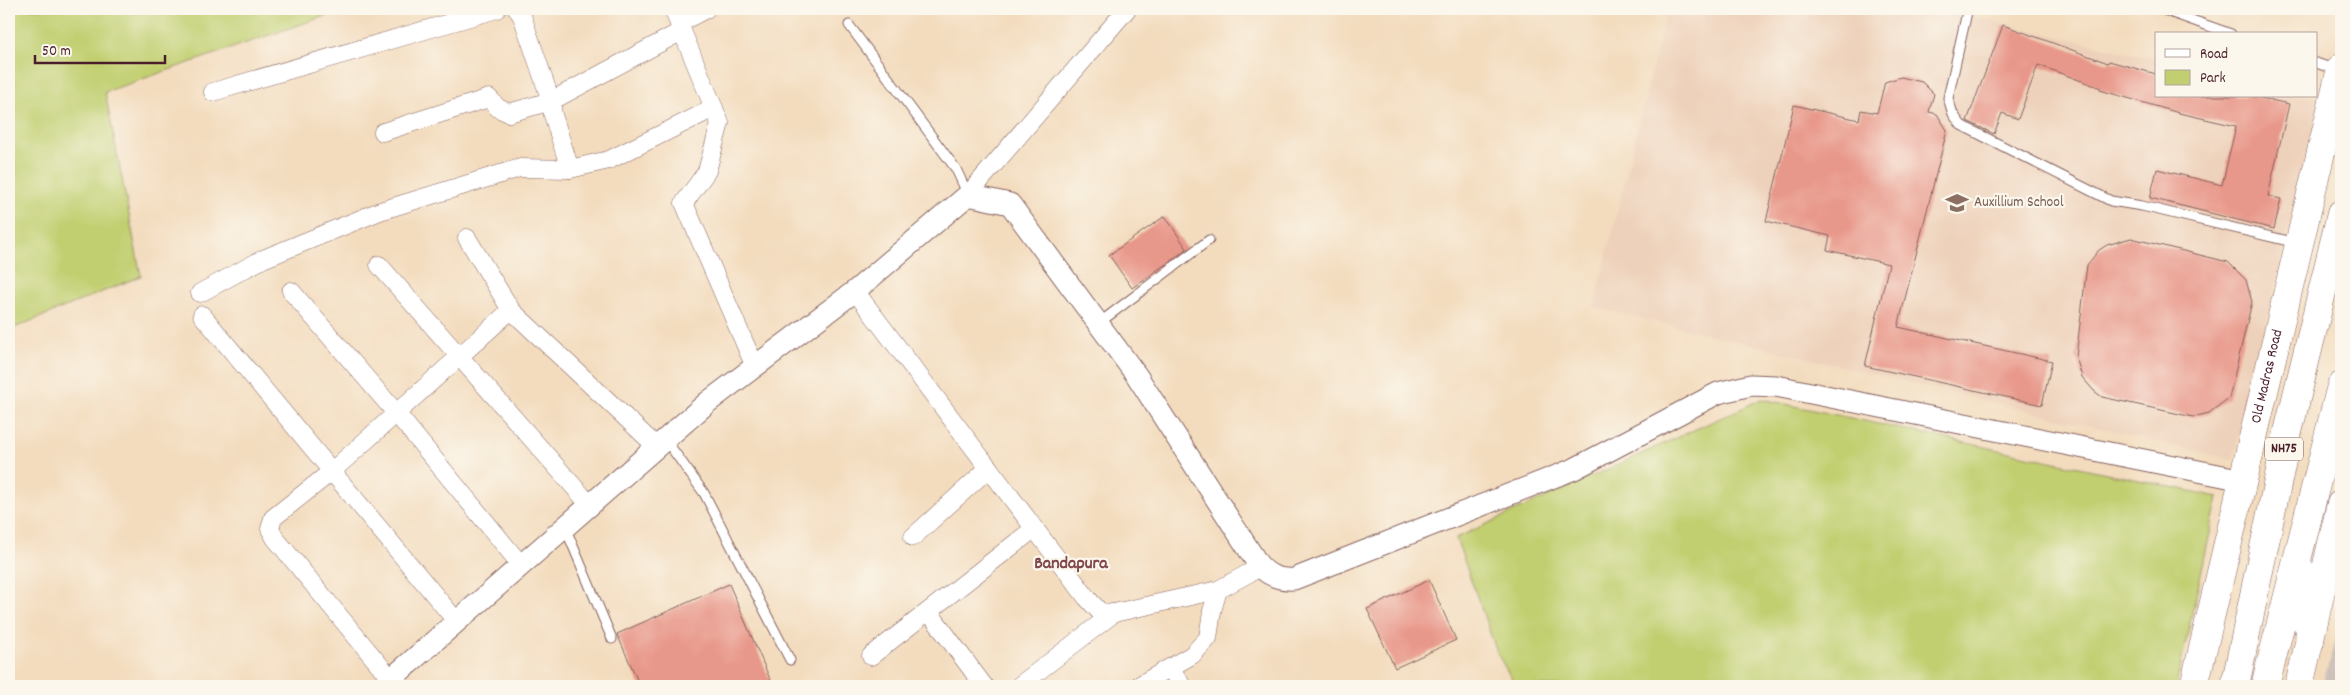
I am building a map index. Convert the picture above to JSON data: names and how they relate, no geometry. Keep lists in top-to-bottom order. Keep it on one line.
{"streets":{"main road":["Old Madras Road","NH75"]},"districts":["Bandapura"],"places":{"school or university":["Auxillium School"]},"legend":["Road","Park"],"scale_bar":"50 m"}
